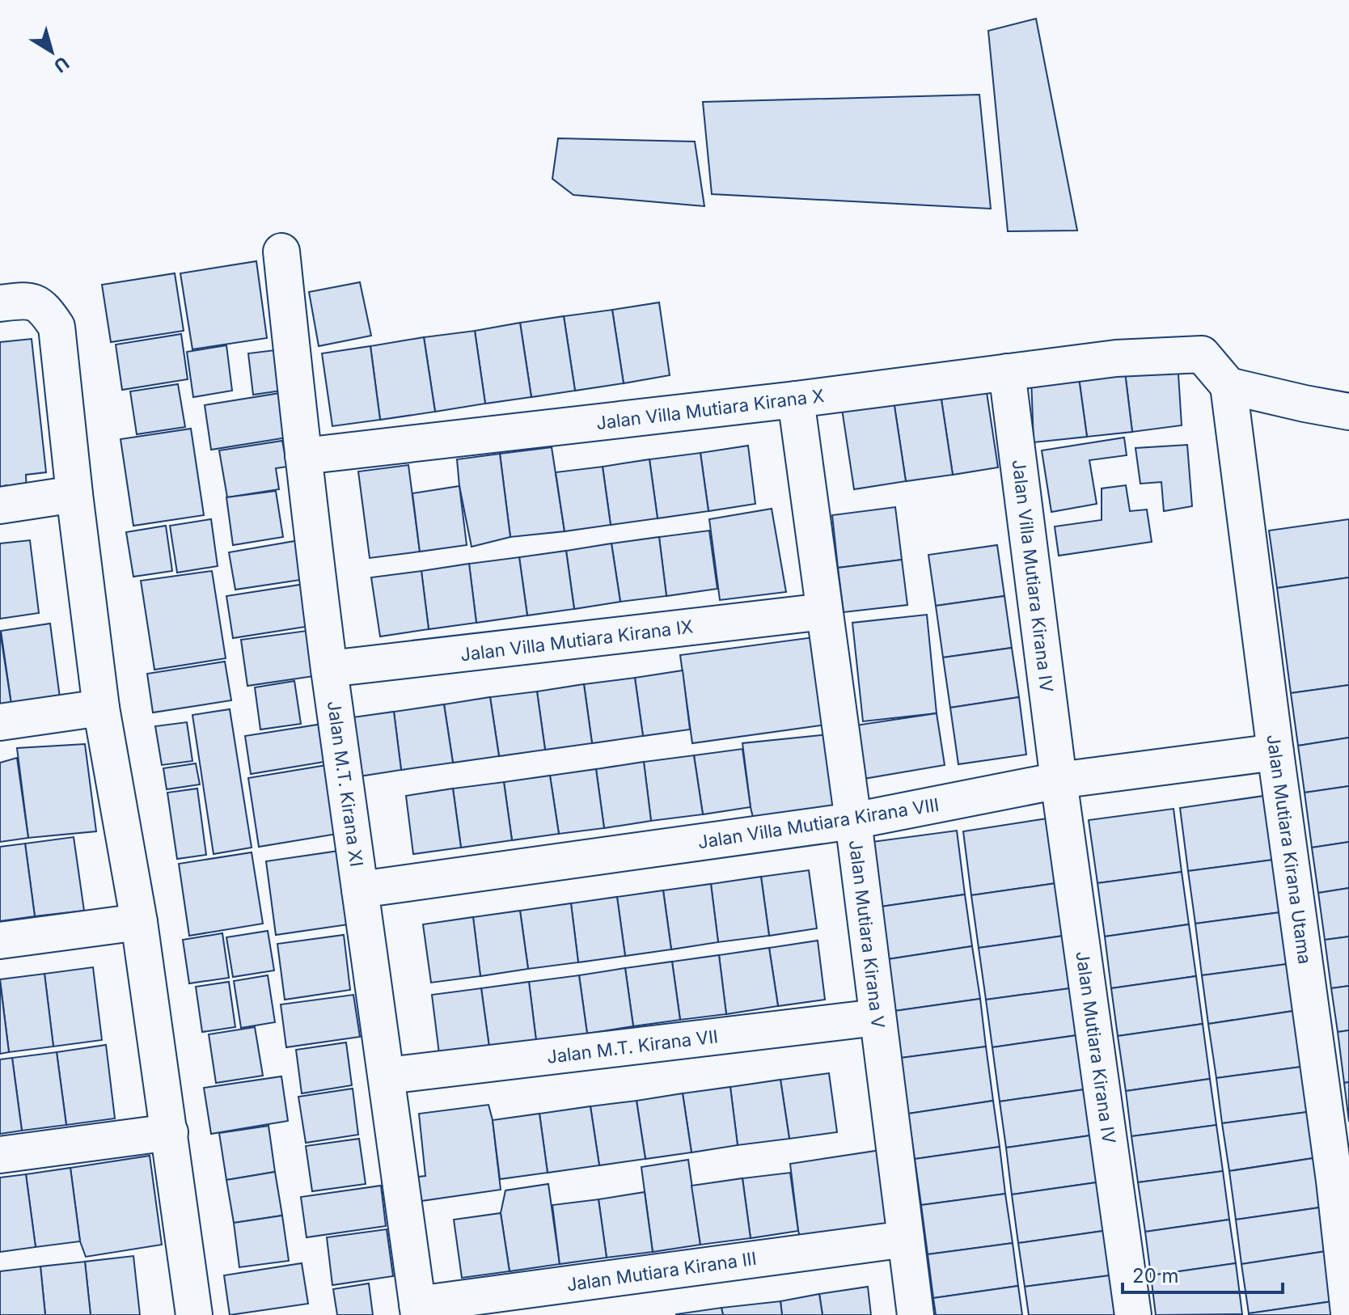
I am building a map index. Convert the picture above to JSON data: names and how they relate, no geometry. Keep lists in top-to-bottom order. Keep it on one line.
{"streets":{"street":["Jalan Villa Mutiara Kirana X","Jalan Villa Mutiara Kirana IV","Jalan Villa Mutiara Kirana IX","Jalan M.T. Kirana XI","Jalan Villa Mutiara Kirana VIII","Jalan Mutiara Kirana Utama","Jalan Mutiara Kirana V","Jalan M.T. Kirana VII","Jalan Mutiara Kirana IV","Jalan Mutiara Kirana III"]},"crossings":[["Jalan Villa Mutiara Kirana X","Jalan Villa Mutiara Kirana IV"],["Jalan Villa Mutiara Kirana X","Jalan M.T. Kirana XI"],["Jalan Villa Mutiara Kirana X","Jalan Mutiara Kirana Utama"],["Jalan Villa Mutiara Kirana X","Jalan Mutiara Kirana V"],["Jalan Villa Mutiara Kirana IV","Jalan Villa Mutiara Kirana VIII"],["Jalan Villa Mutiara Kirana IV","Jalan Mutiara Kirana IV"],["Jalan Villa Mutiara Kirana IX","Jalan M.T. Kirana XI"],["Jalan Villa Mutiara Kirana IX","Jalan Mutiara Kirana V"],["Jalan M.T. Kirana XI","Jalan Villa Mutiara Kirana VIII"],["Jalan M.T. Kirana XI","Jalan M.T. Kirana VII"],["Jalan M.T. Kirana XI","Jalan Mutiara Kirana III"],["Jalan Villa Mutiara Kirana VIII","Jalan Mutiara Kirana Utama"],["Jalan Villa Mutiara Kirana VIII","Jalan Mutiara Kirana V"],["Jalan Villa Mutiara Kirana VIII","Jalan Mutiara Kirana IV"],["Jalan Mutiara Kirana V","Jalan M.T. Kirana VII"],["Jalan Mutiara Kirana V","Jalan Mutiara Kirana III"]],"scale_bar":"20 m","north":"bottom right"}
